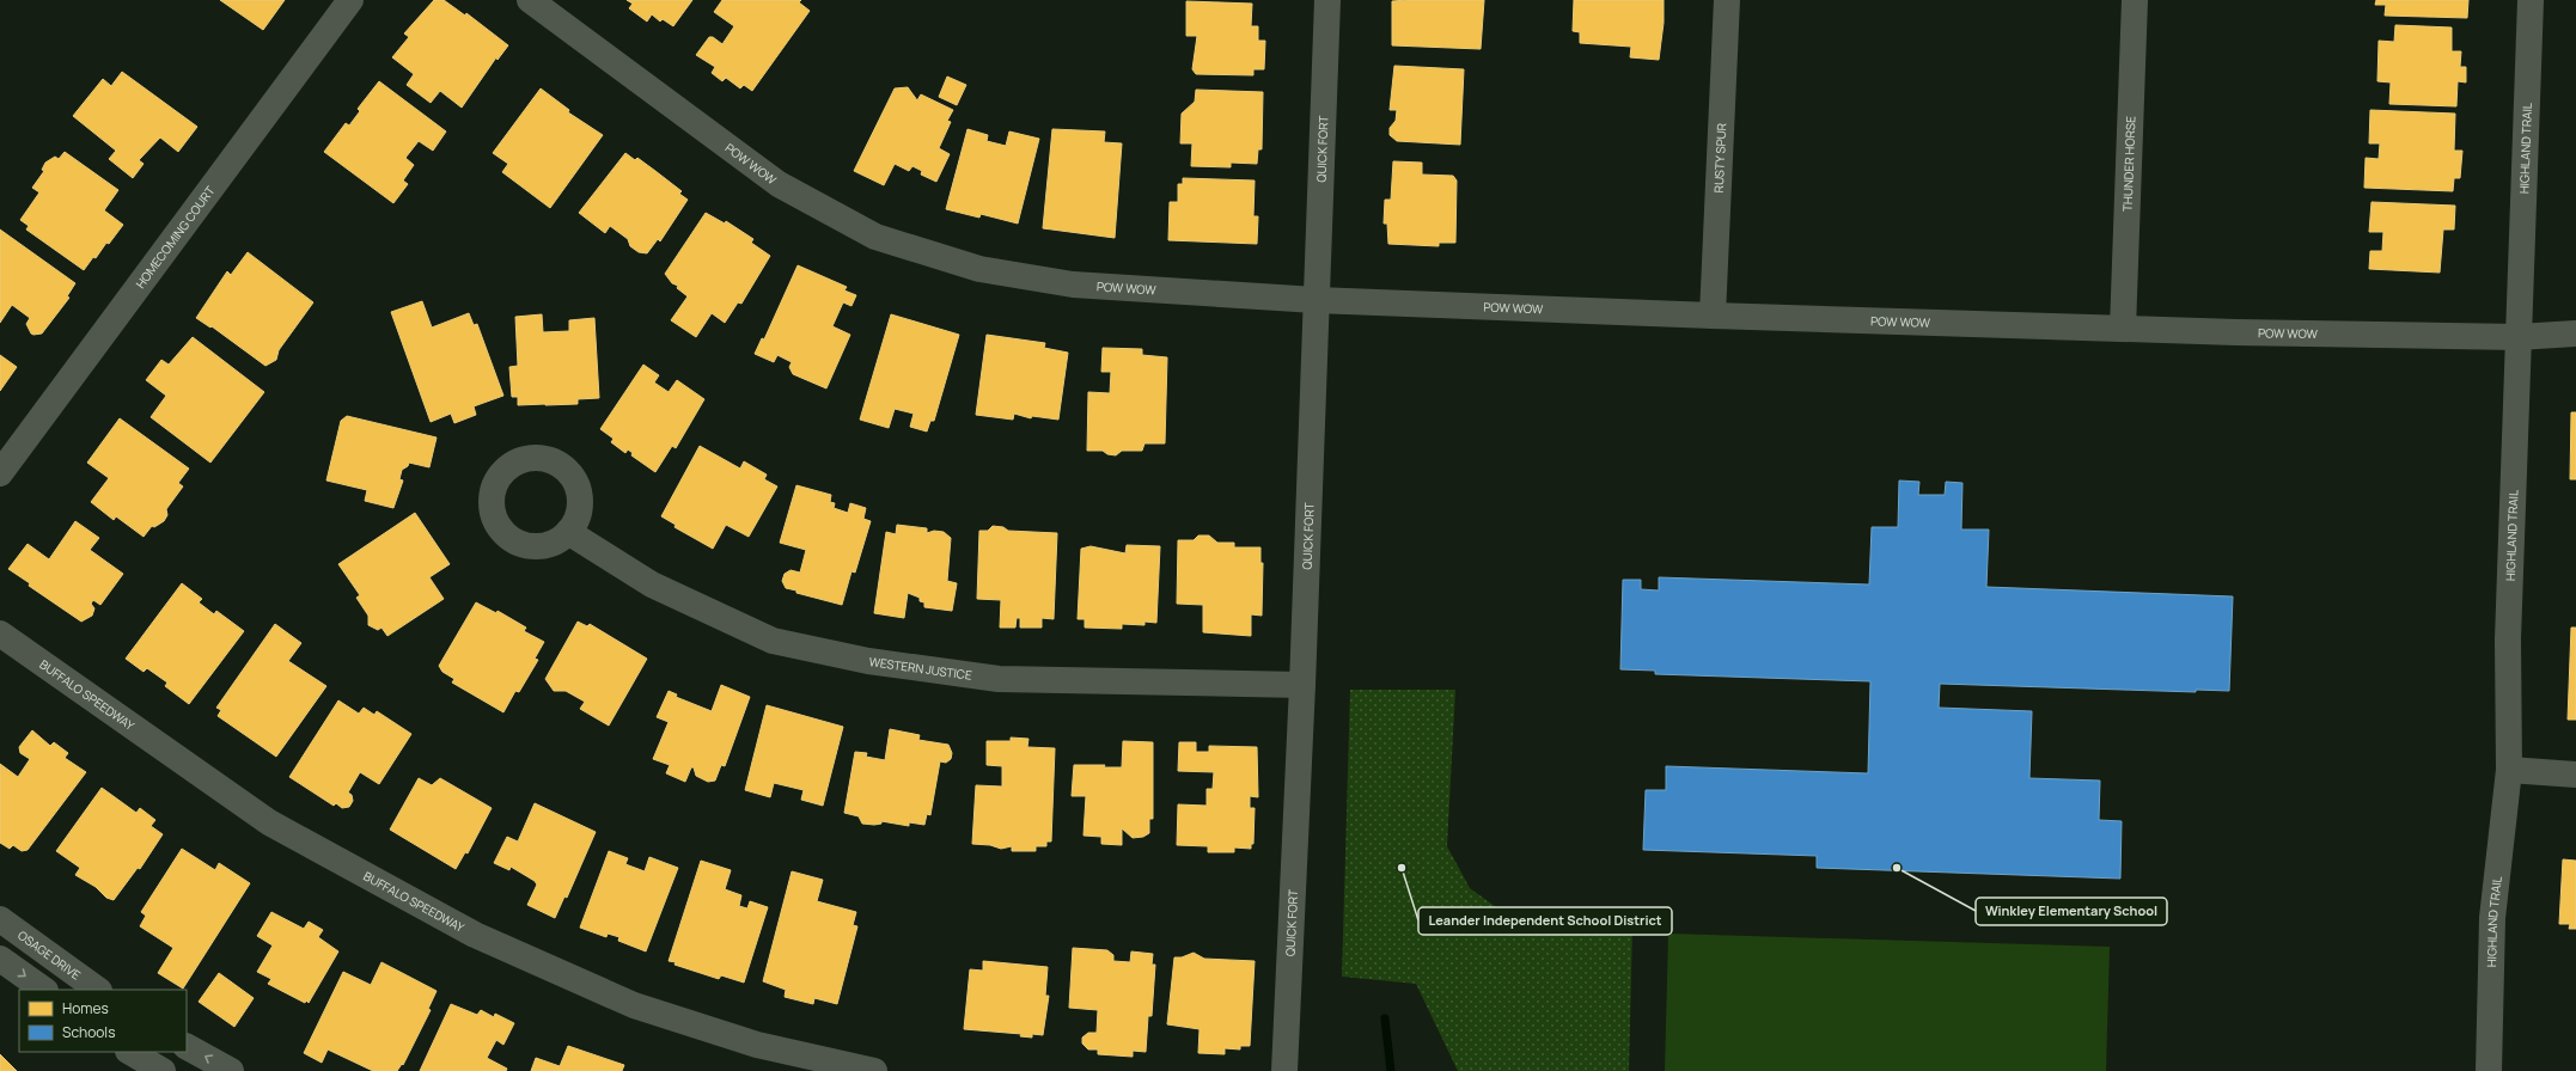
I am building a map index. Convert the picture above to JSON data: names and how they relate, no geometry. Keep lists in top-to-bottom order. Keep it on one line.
{"streets":{"street":["QUICK FORT","HIGHLAND TRAIL","RUSTY SPUR","POW WOW","THUNDER HORSE","HOMECOMING COURT","WESTERN JUSTICE","BUFFALO SPEEDWAY","OSAGE DRIVE"]},"crossings":[["QUICK FORT","POW WOW"],["QUICK FORT","WESTERN JUSTICE"],["HIGHLAND TRAIL","POW WOW"],["RUSTY SPUR","POW WOW"],["POW WOW","THUNDER HORSE"]],"places":["Leander Independent School District","Winkley Elementary School"],"legend":["Homes","Schools"]}
